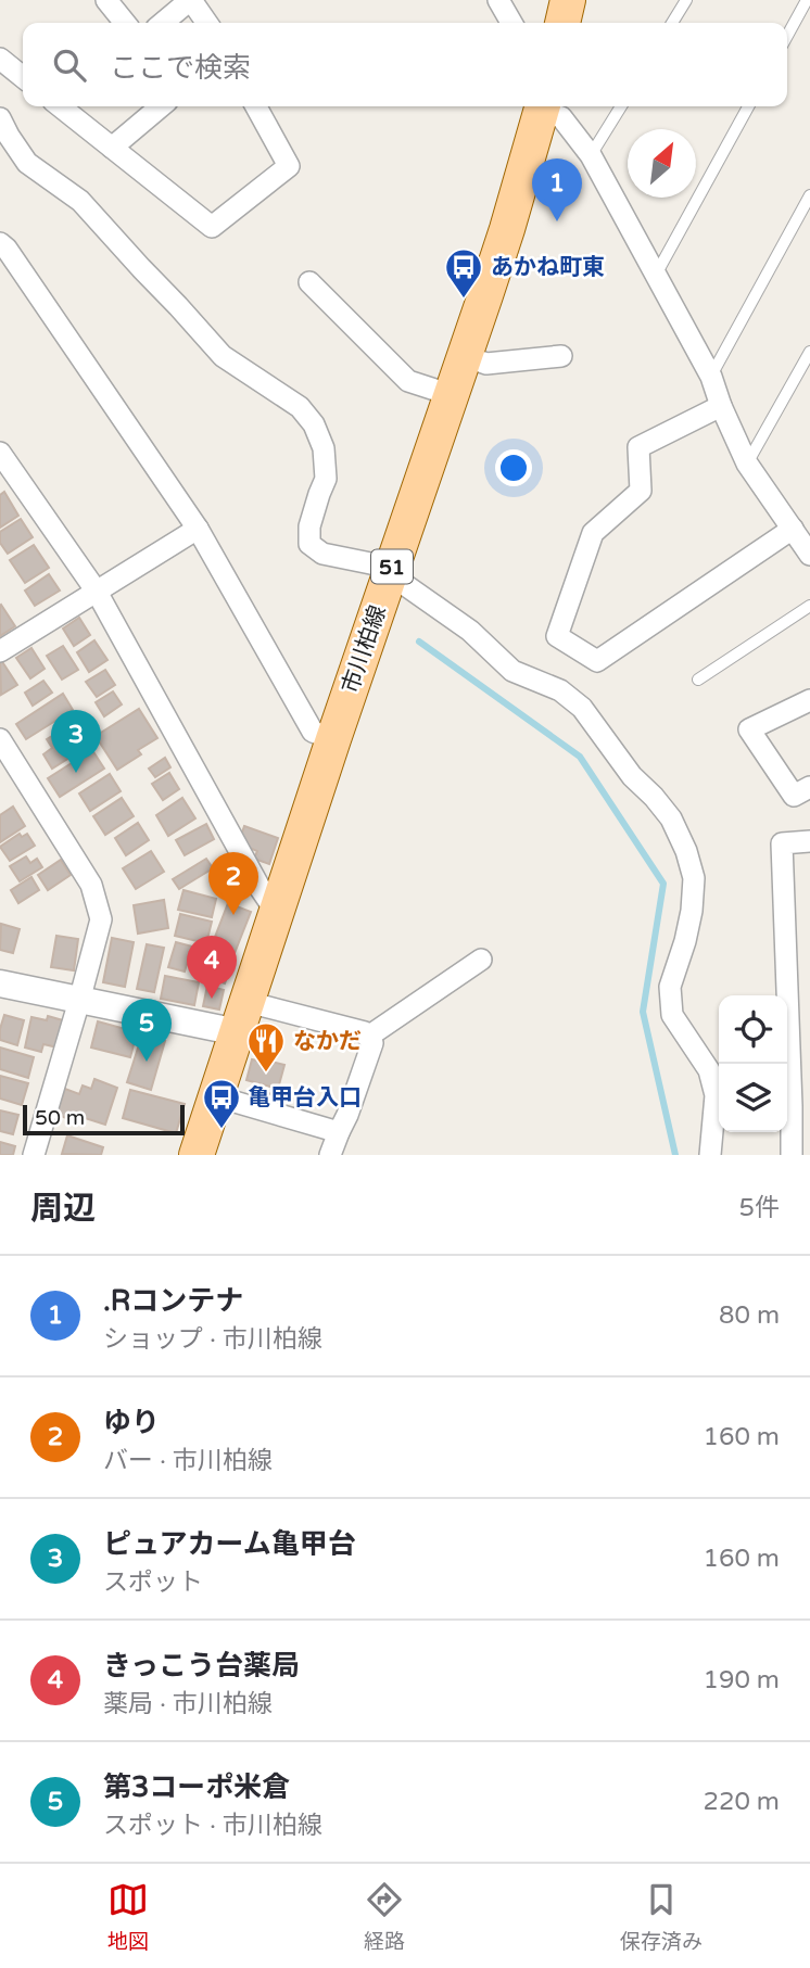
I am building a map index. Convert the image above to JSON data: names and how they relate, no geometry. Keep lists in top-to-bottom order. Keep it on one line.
{"streets":{"main road":["51","市川柏線"]},"places":{"bus stop":["あかね町東","亀甲台入口"],"restaurant":["なかだ"]},"scale_bar":"50 m","north":"top right","page":{"search":"ここで検索","pins":["1","3","2","4","5"],"scale":"50 m","heading":["周辺","5件"],"list":[{"mark":"1","name":".Rコンテナ","note":"ショップ · 市川柏線","value":"80 m"},{"mark":"2","name":"ゆり","note":"バー · 市川柏線","value":"160 m"},{"mark":"3","name":"ピュアカーム亀甲台","note":"スポット","value":"160 m"},{"mark":"4","name":"きっこう台薬局","note":"薬局 · 市川柏線","value":"190 m"},{"mark":"5","name":"第3コーポ米倉","note":"スポット · 市川柏線","value":"220 m"}],"nav":["地図","経路","保存済み"]}}
